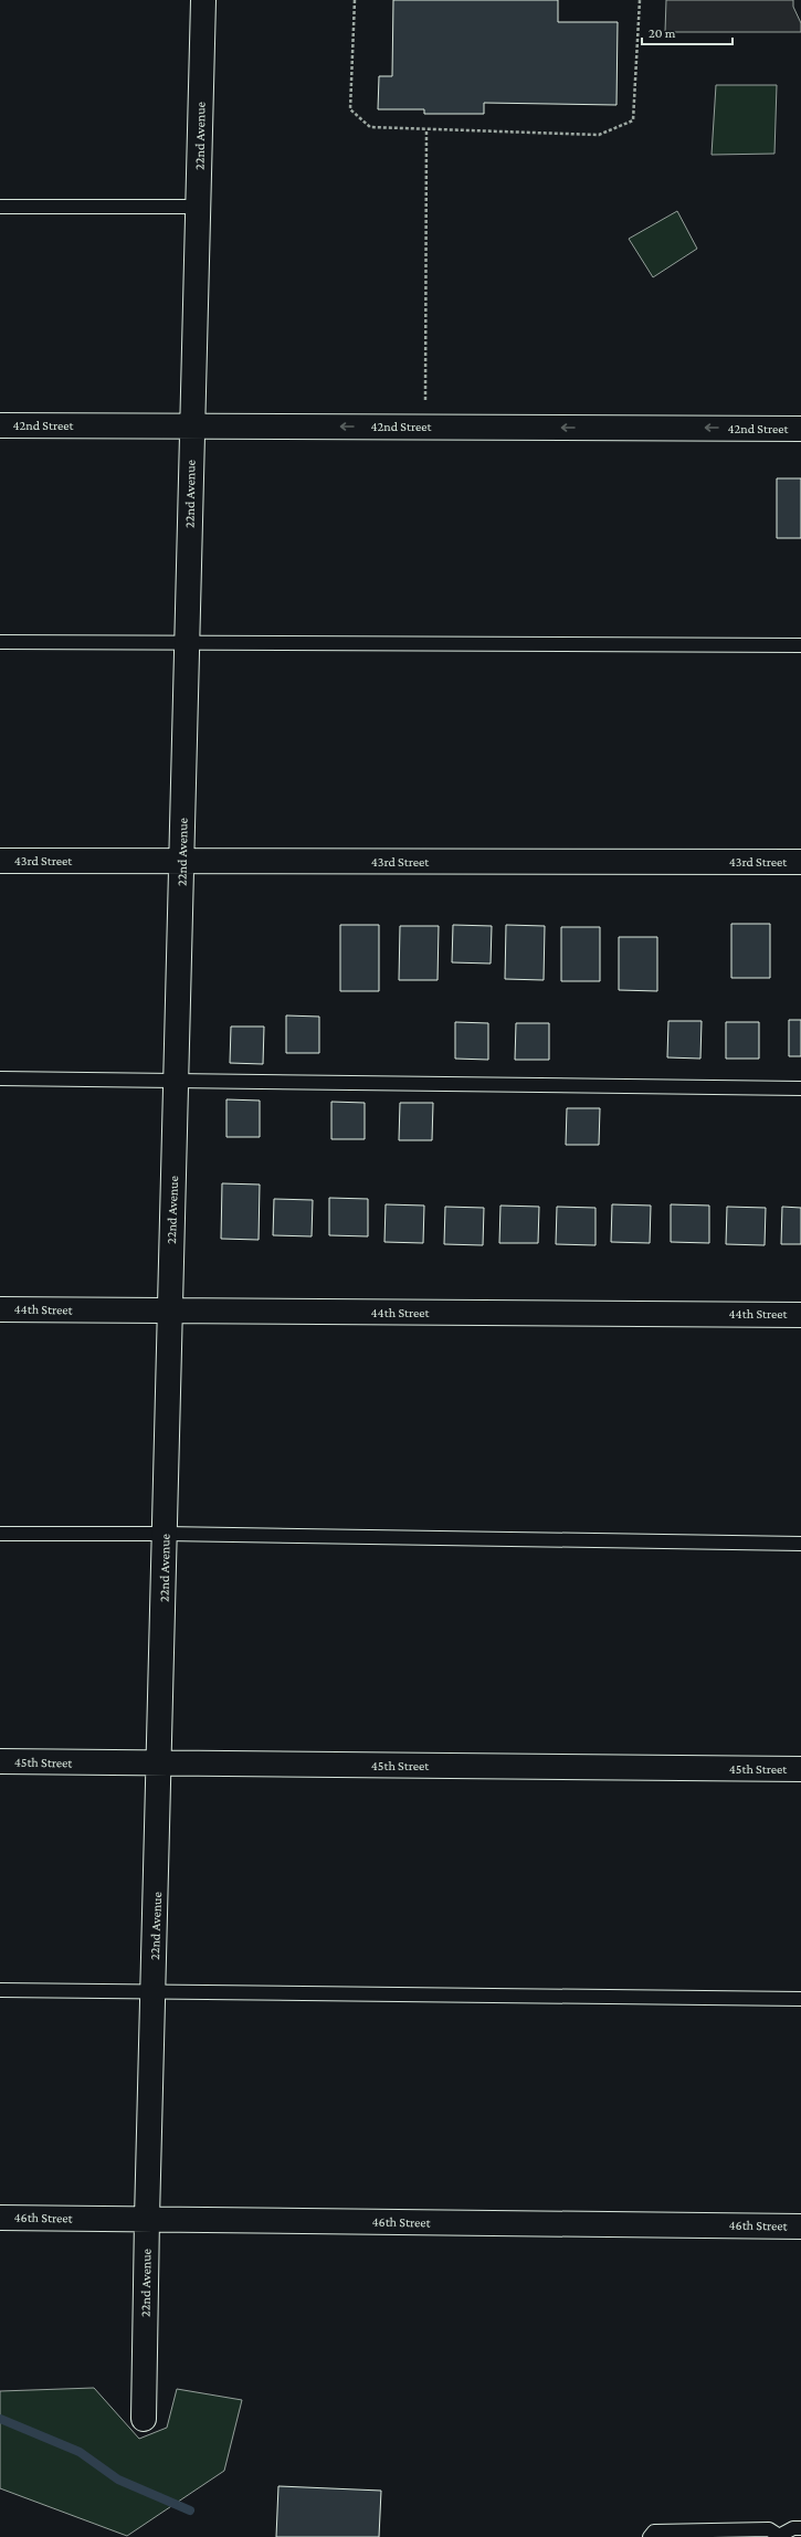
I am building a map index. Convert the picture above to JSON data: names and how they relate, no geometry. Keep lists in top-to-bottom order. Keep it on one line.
{"streets":{"street":["22nd Avenue","42nd Street","43rd Street","44th Street","45th Street","46th Street"]},"crossings":[["22nd Avenue","42nd Street"],["22nd Avenue","43rd Street"],["22nd Avenue","44th Street"],["22nd Avenue","45th Street"],["22nd Avenue","46th Street"]],"one_way":["42nd Street"],"scale_bar":"20 m"}
